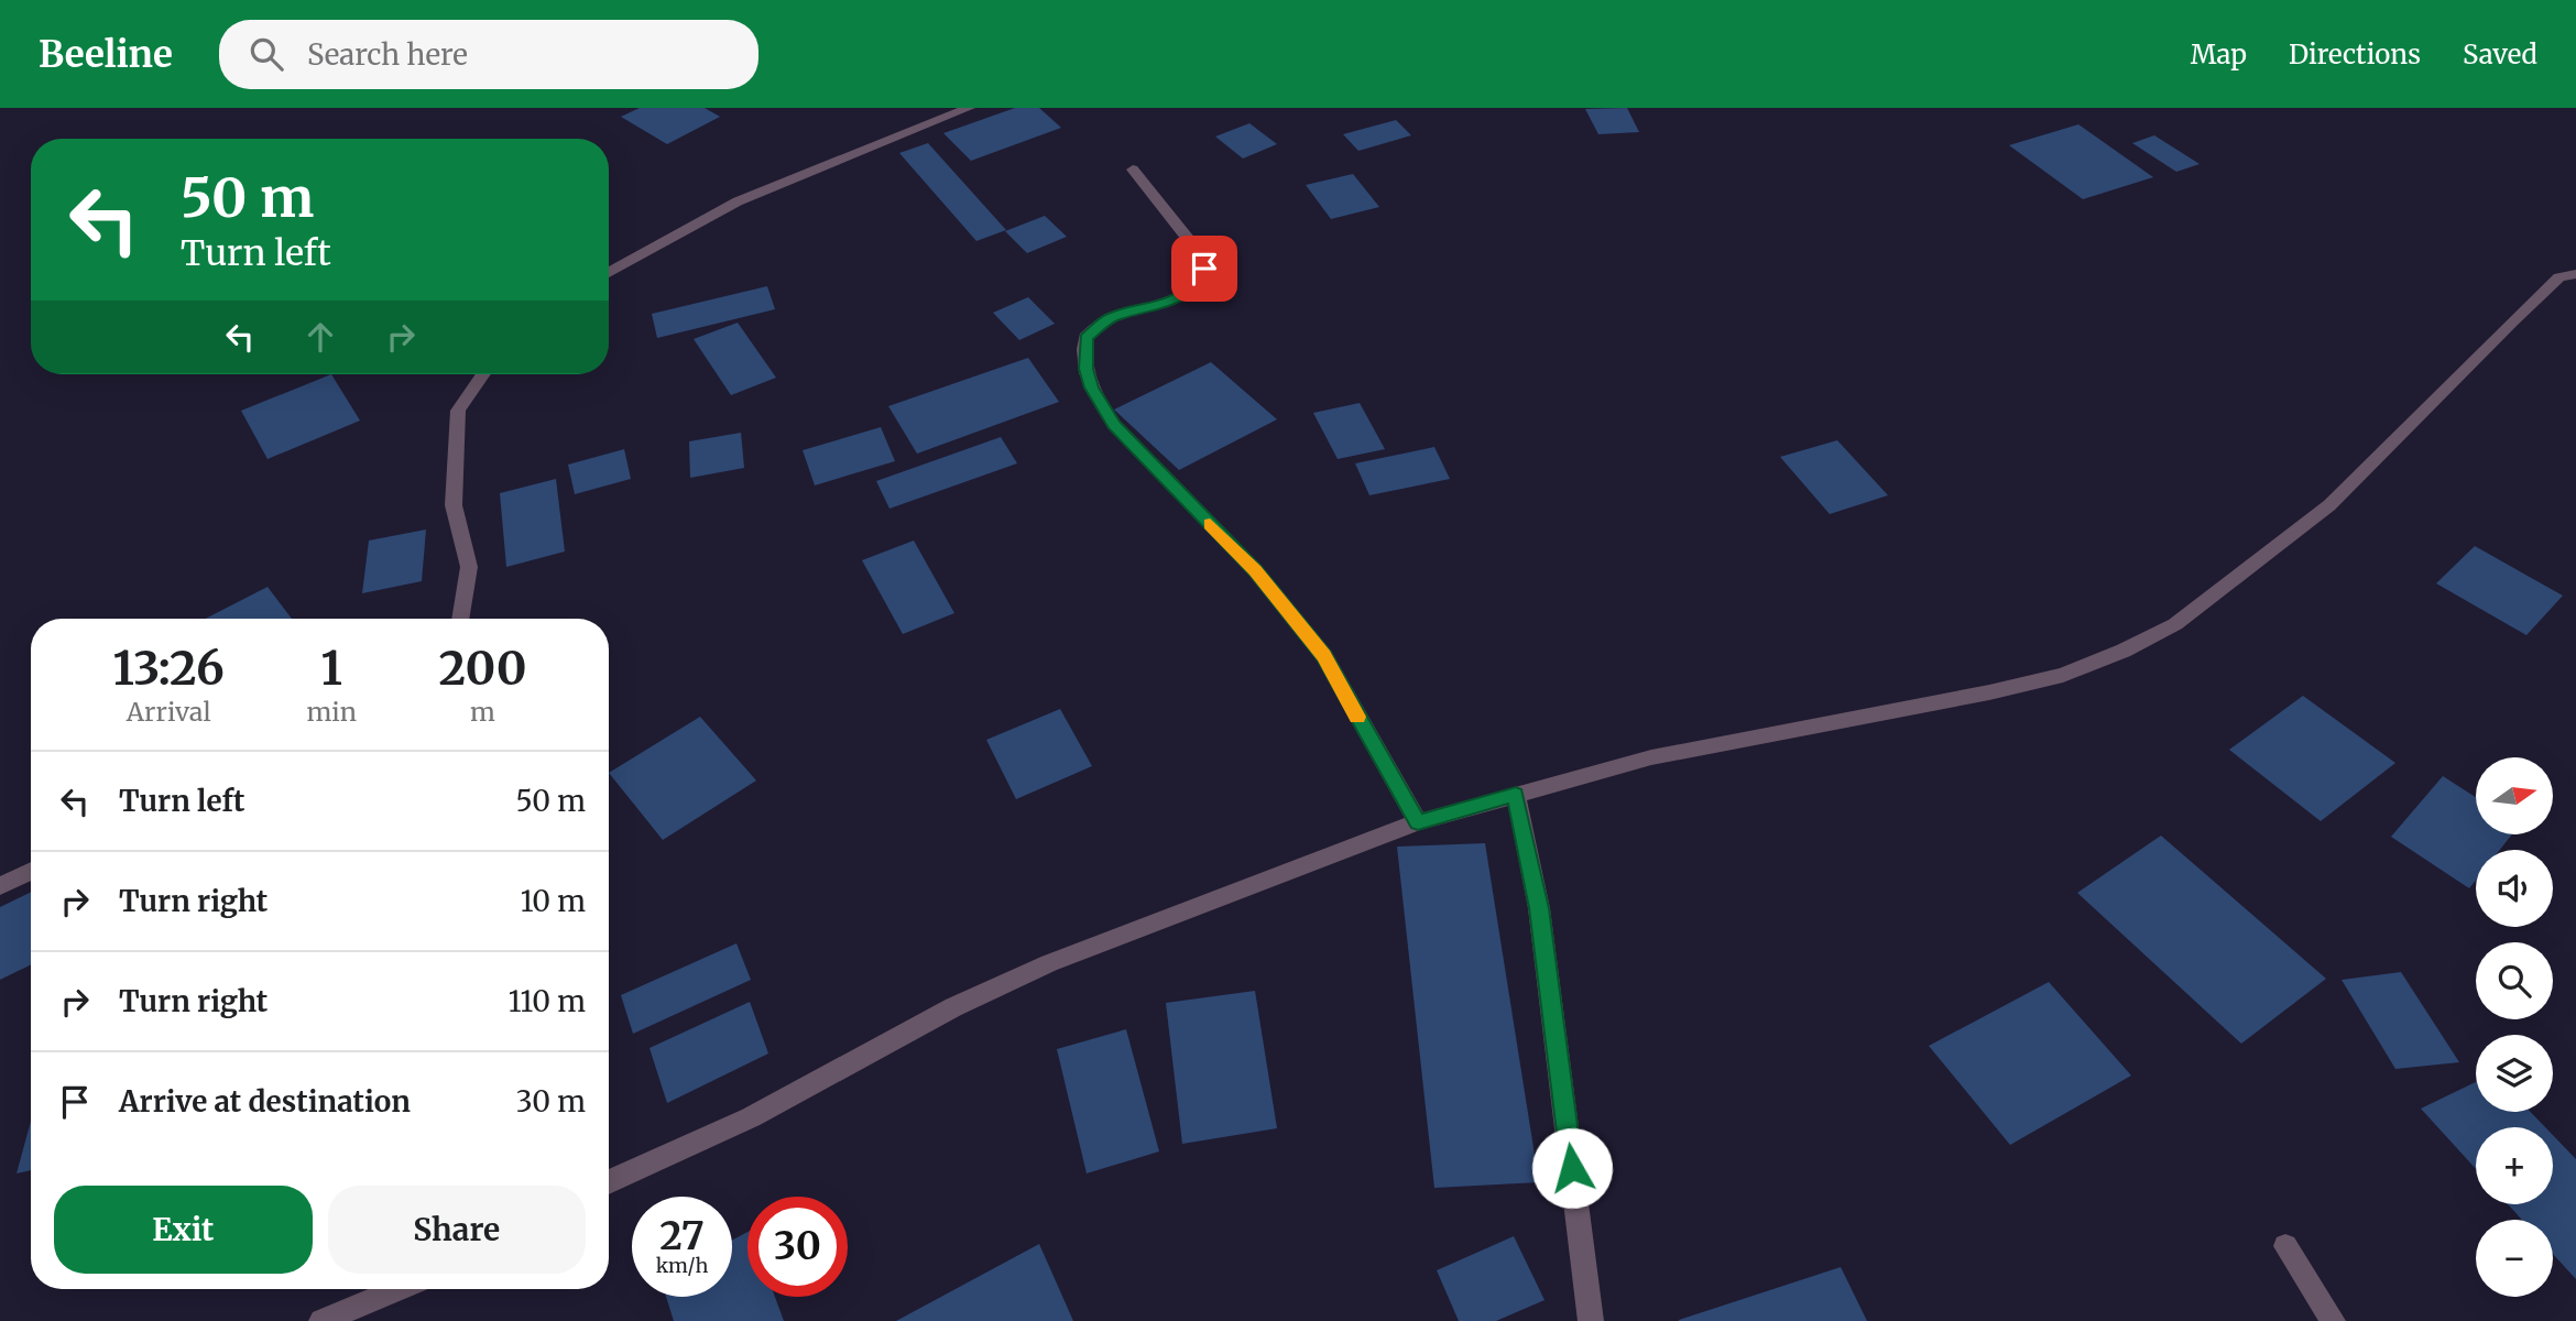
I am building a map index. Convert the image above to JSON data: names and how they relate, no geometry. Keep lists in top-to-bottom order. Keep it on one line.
{"north":"right","page":{"header":"Beeline","search":"Search here","nav":["Map","Directions","Saved"],"turn":["50 m","Turn left"],"eta":["13:26","Arrival","1","min","200","m"],"list":[{"name":"Turn left","value":"50 m"},{"name":"Turn right","value":"10 m"},{"name":"Turn right","value":"110 m"},{"name":"Arrive at destination","value":"30 m"}],"map_buttons":["+","−"],"buttons":["Exit","Share"],"speed":"27 km/h","limit":"30"}}
